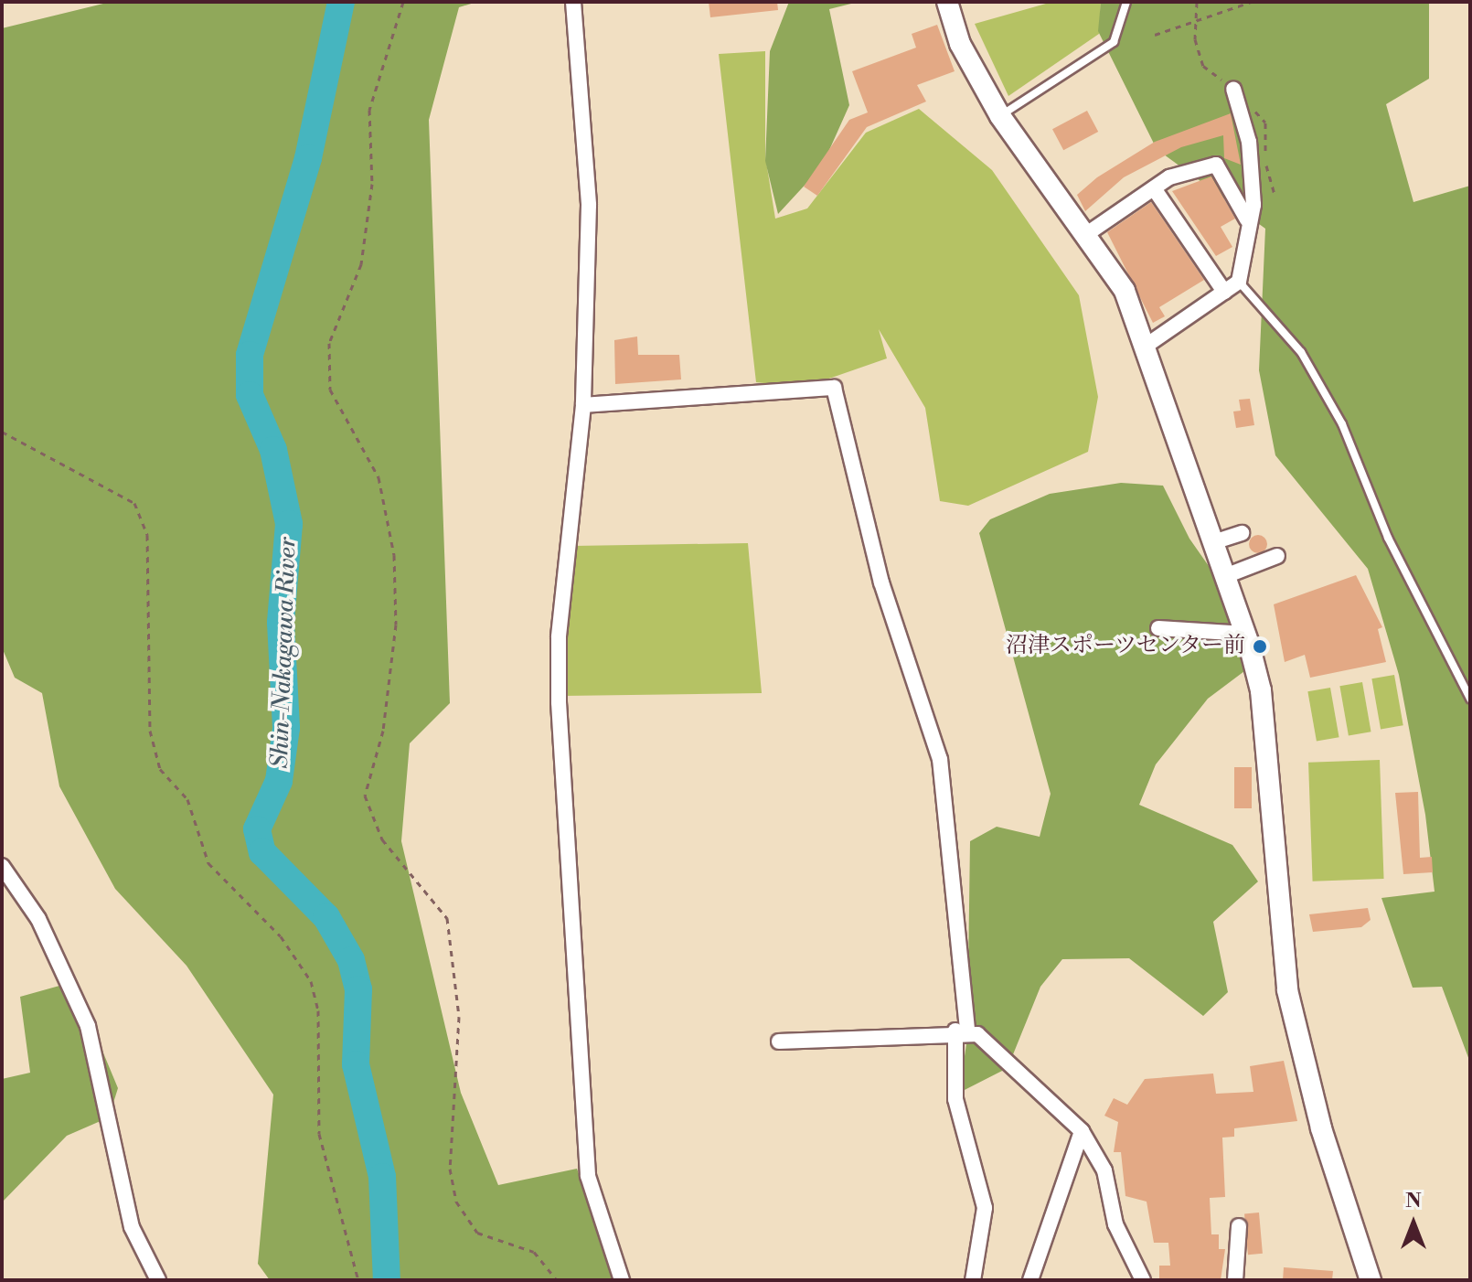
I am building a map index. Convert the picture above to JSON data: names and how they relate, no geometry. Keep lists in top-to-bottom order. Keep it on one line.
{"water":["Shin-Nakagawa River"],"places":["沼津スポーツセンター前"],"north":"top"}
